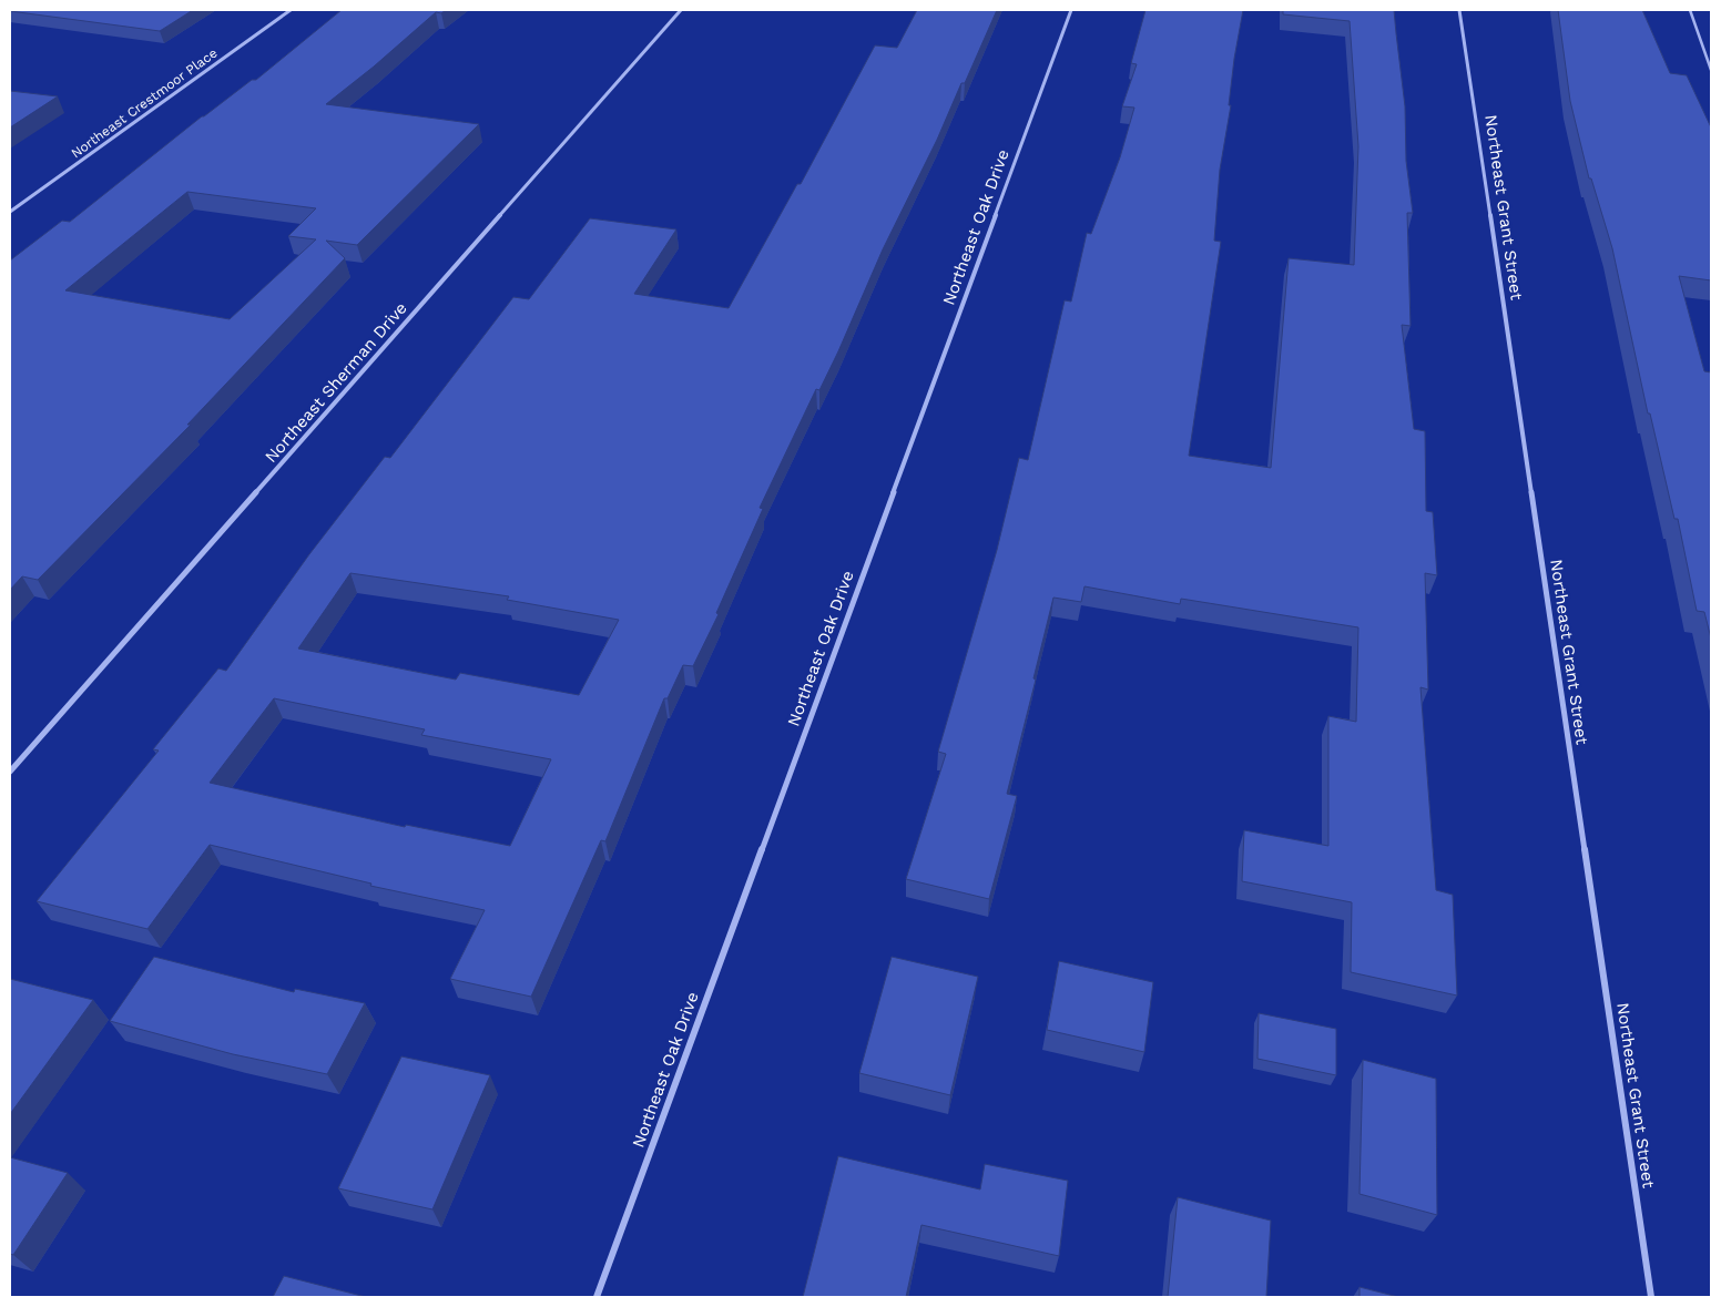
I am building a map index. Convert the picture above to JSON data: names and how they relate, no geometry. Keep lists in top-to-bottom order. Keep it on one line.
{"streets":{"street":["Northeast Crestmoor Place","Northeast Grant Street","Northeast Oak Drive","Northeast Sherman Drive"]}}
